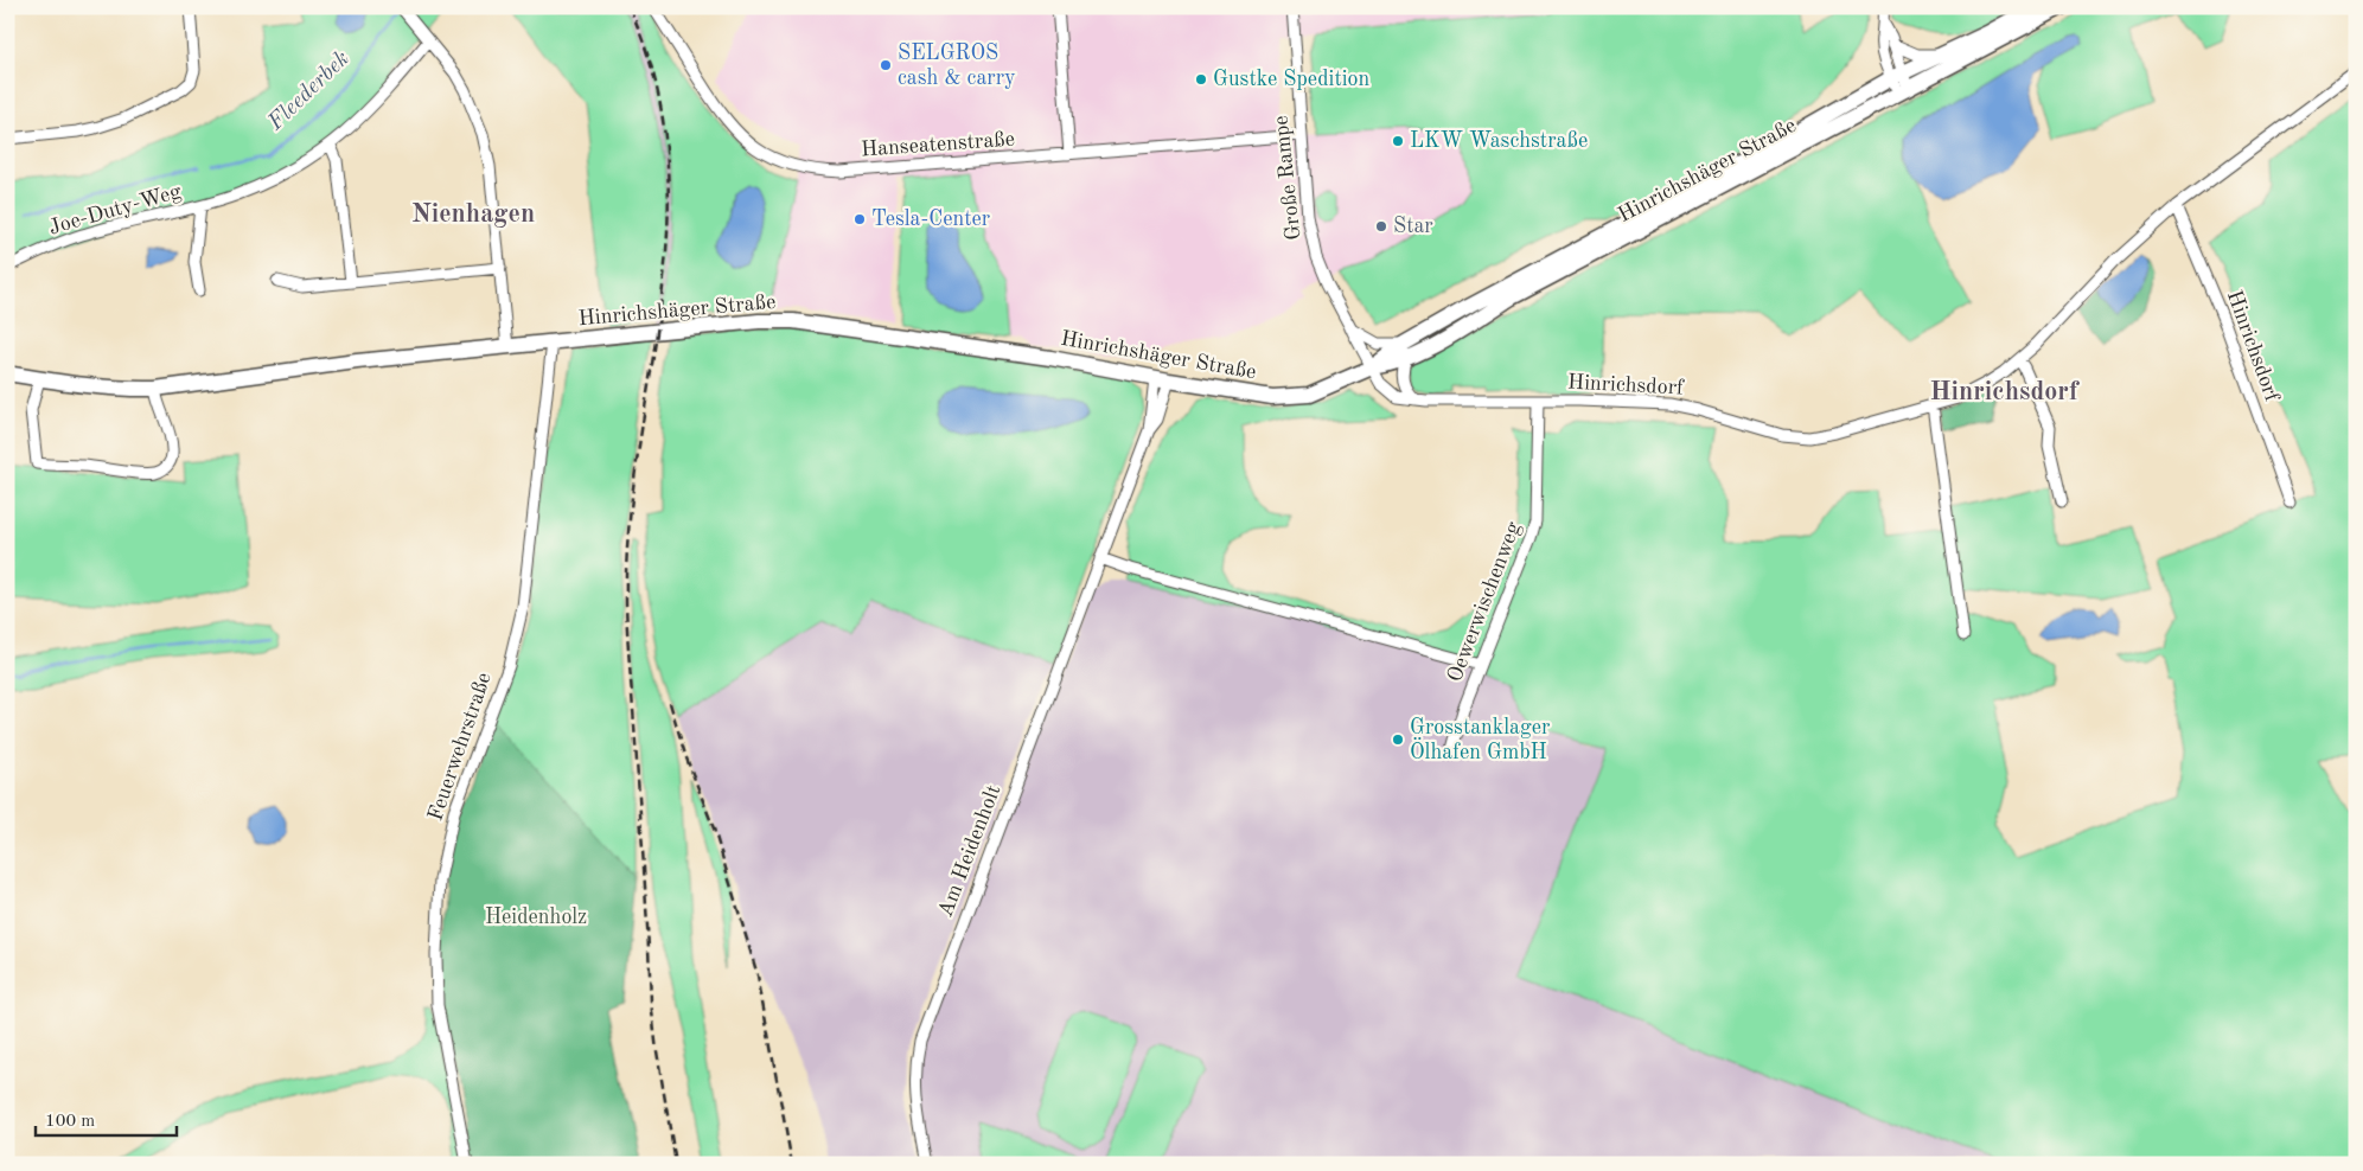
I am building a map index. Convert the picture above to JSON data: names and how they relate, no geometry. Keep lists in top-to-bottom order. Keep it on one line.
{"streets":{"main road":["Hinrichshäger Straße"],"street":["Hanseatenstraße","Große Rampe","Joe-Duty-Weg","Hinrichsdorf","Oewerwischenweg","Feuerwehrstraße","Am Heidenholt"]},"crossings":[["Hanseatenstraße","Große Rampe"],["Hinrichshäger Straße","Große Rampe"],["Hinrichshäger Straße","Hinrichsdorf"],["Hinrichshäger Straße","Feuerwehrstraße"],["Hinrichshäger Straße","Am Heidenholt"],["Große Rampe","Hinrichsdorf"],["Hinrichsdorf","Oewerwischenweg"]],"districts":["Nienhagen","Hinrichsdorf"],"water":["Fleederbek"],"parks":["Heidenholz"],"places":["SELGROS cash & carry","Gustke Spedition","LKW Waschstraße","Tesla-Center","Star","Grosstanklager Ölhafen GmbH"],"scale_bar":"100 m"}
